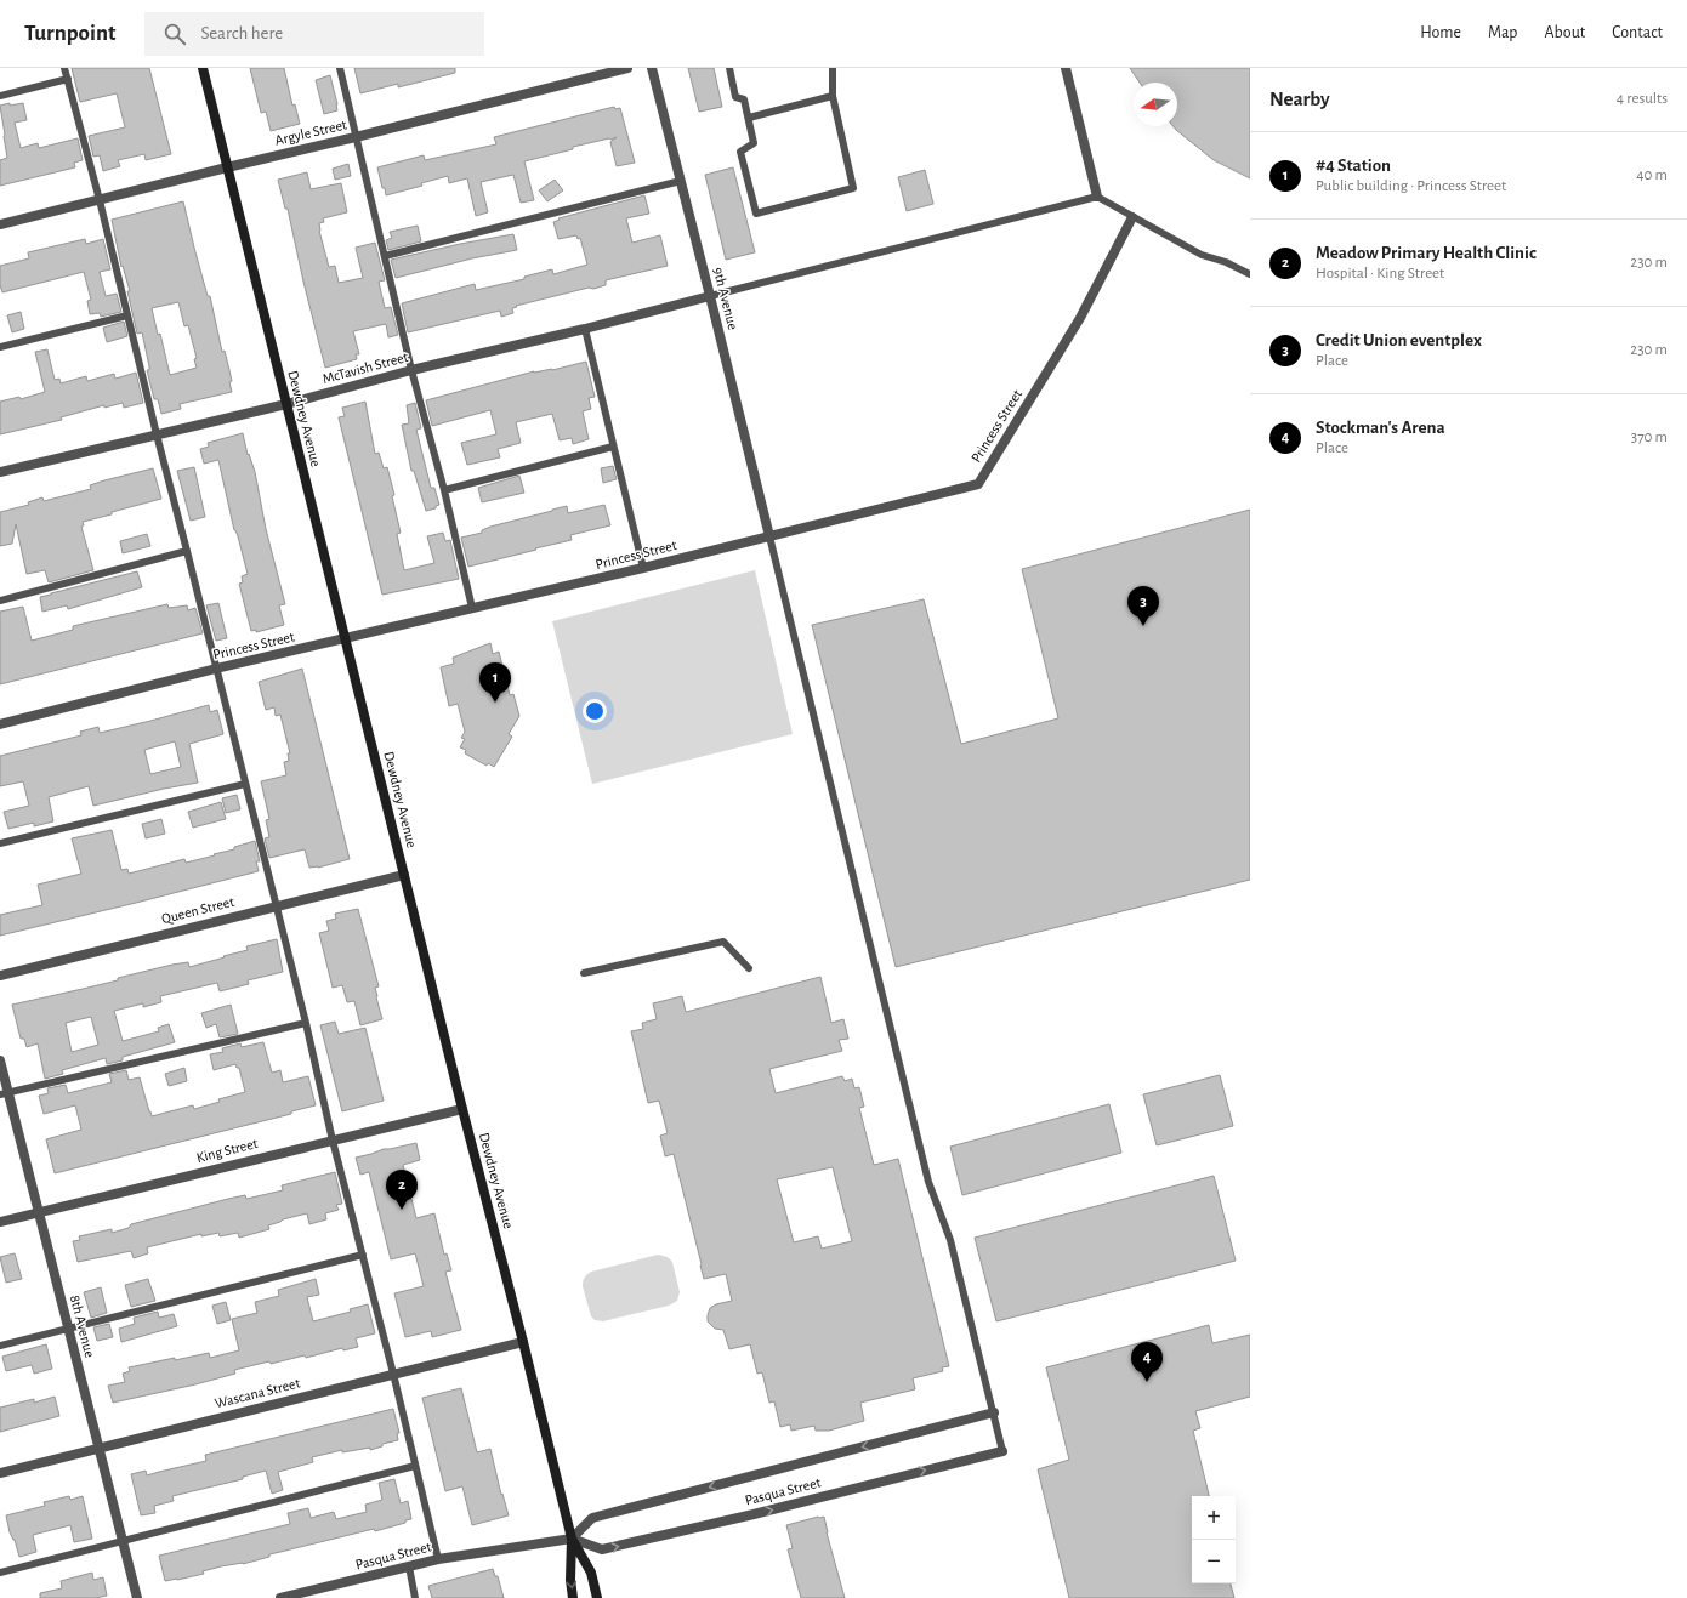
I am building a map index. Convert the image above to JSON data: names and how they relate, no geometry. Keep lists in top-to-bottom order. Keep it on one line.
{"streets":{"main road":["Dewdney Avenue"],"street":["Argyle Street","9th Avenue","McTavish Street","Princess Street","Queen Street","King Street","8th Avenue","Wascana Street","Pasqua Street"]},"crossings":[["Argyle Street","Dewdney Avenue"],["9th Avenue","McTavish Street"],["9th Avenue","Princess Street"],["McTavish Street","Dewdney Avenue"],["Dewdney Avenue","Princess Street"],["Dewdney Avenue","Queen Street"],["Dewdney Avenue","King Street"],["Dewdney Avenue","Wascana Street"],["Dewdney Avenue","Pasqua Street"],["King Street","8th Avenue"],["8th Avenue","Wascana Street"]],"north":"left","page":{"header":"Turnpoint","search":"Search here","nav":["Home","Map","About","Contact"],"heading":["Nearby","4 results"],"list":[{"mark":"1","name":"#4 Station","note":"Public building · Princess Street","value":"40 m"},{"mark":"2","name":"Meadow Primary Health Clinic","note":"Hospital · King Street","value":"230 m"},{"mark":"3","name":"Credit Union eventplex","note":"Place","value":"230 m"},{"mark":"4","name":"Stockman's Arena","note":"Place","value":"370 m"}],"pins":["3","1","2","4"],"map_buttons":["+","−"]}}
